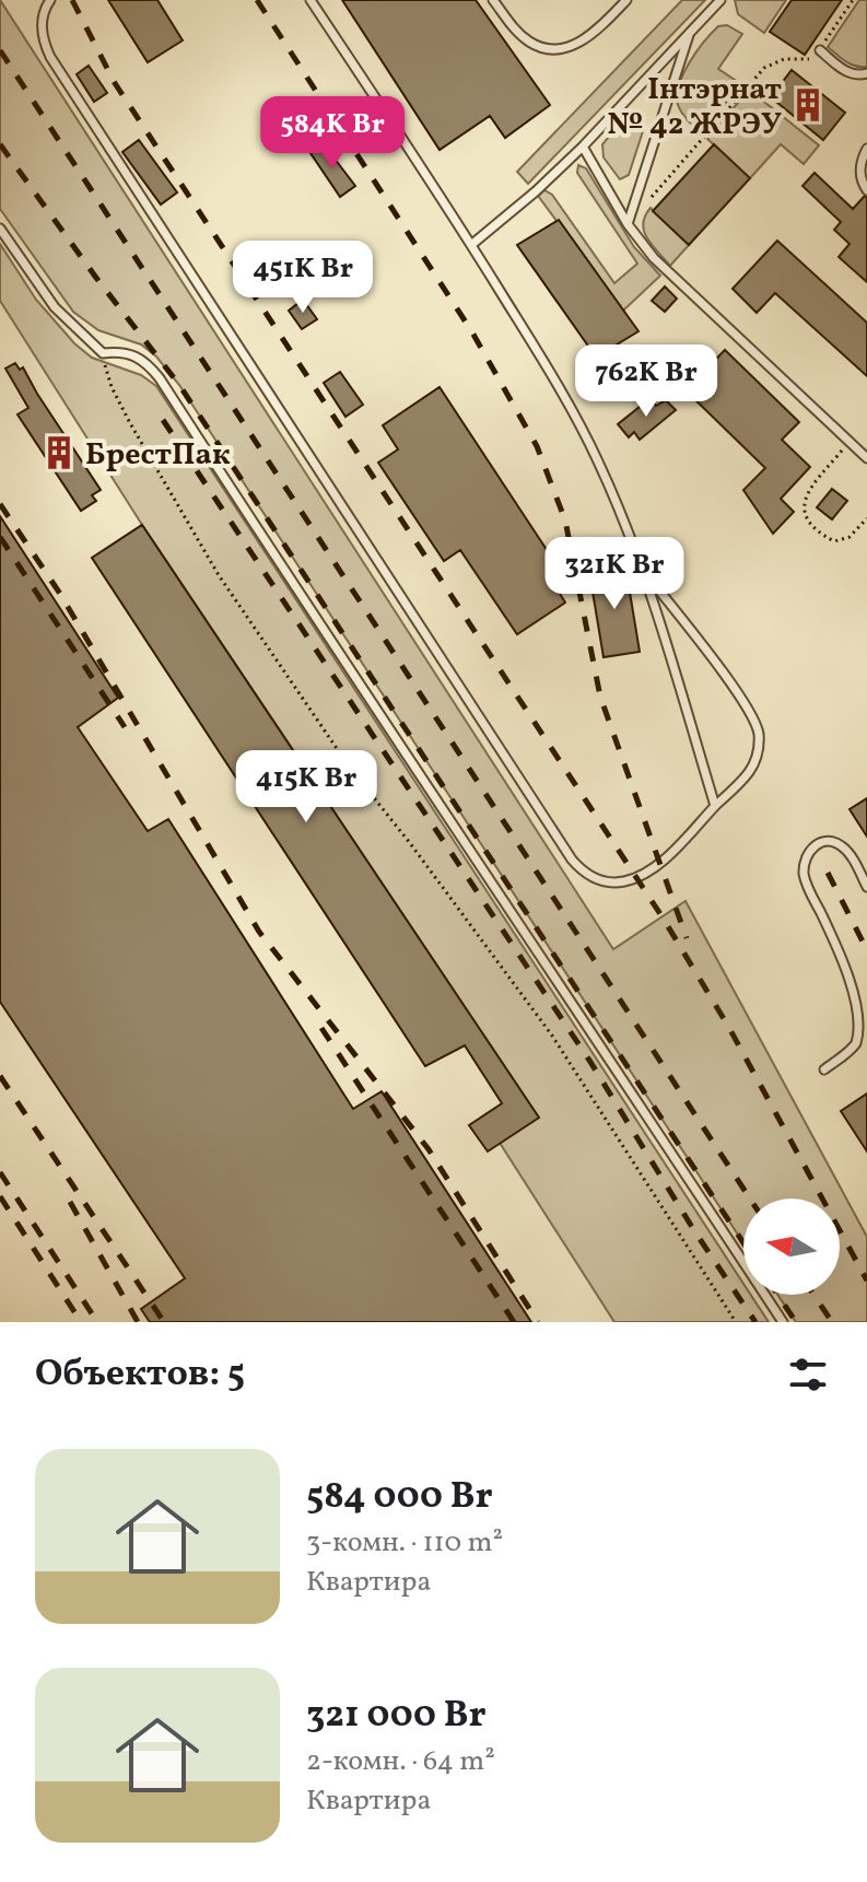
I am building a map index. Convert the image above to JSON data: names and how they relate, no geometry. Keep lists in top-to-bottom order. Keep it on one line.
{"places":{"building":["Інтэрнат № 42 ЖРЭУ","БрестПак"]},"north":"left","page":{"price":["584K Br","451K Br","762K Br","321K Br","415K Br"],"heading":"Объектов: 5","list":[{"name":"584 000 Br","note":"3-комн. · 110 m² · Квартира"},{"name":"321 000 Br","note":"2-комн. · 64 m² · Квартира"}]}}
